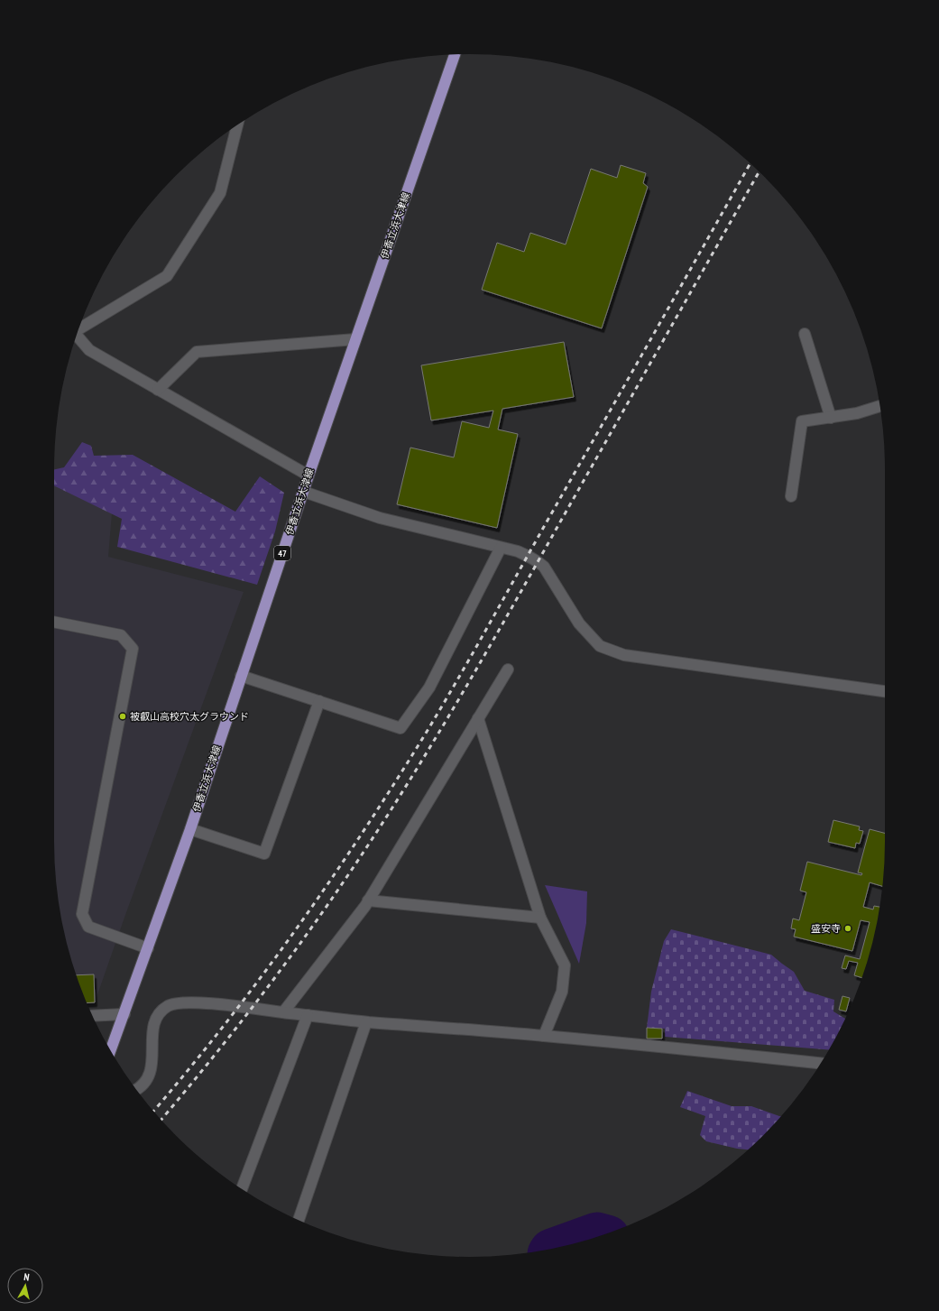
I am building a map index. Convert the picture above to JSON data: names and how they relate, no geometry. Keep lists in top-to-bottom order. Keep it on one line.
{"streets":{"main road":["伊香立浜大津線","47"]},"places":["被叡山高校穴太グラウンド","盛安寺"],"north":"top"}
